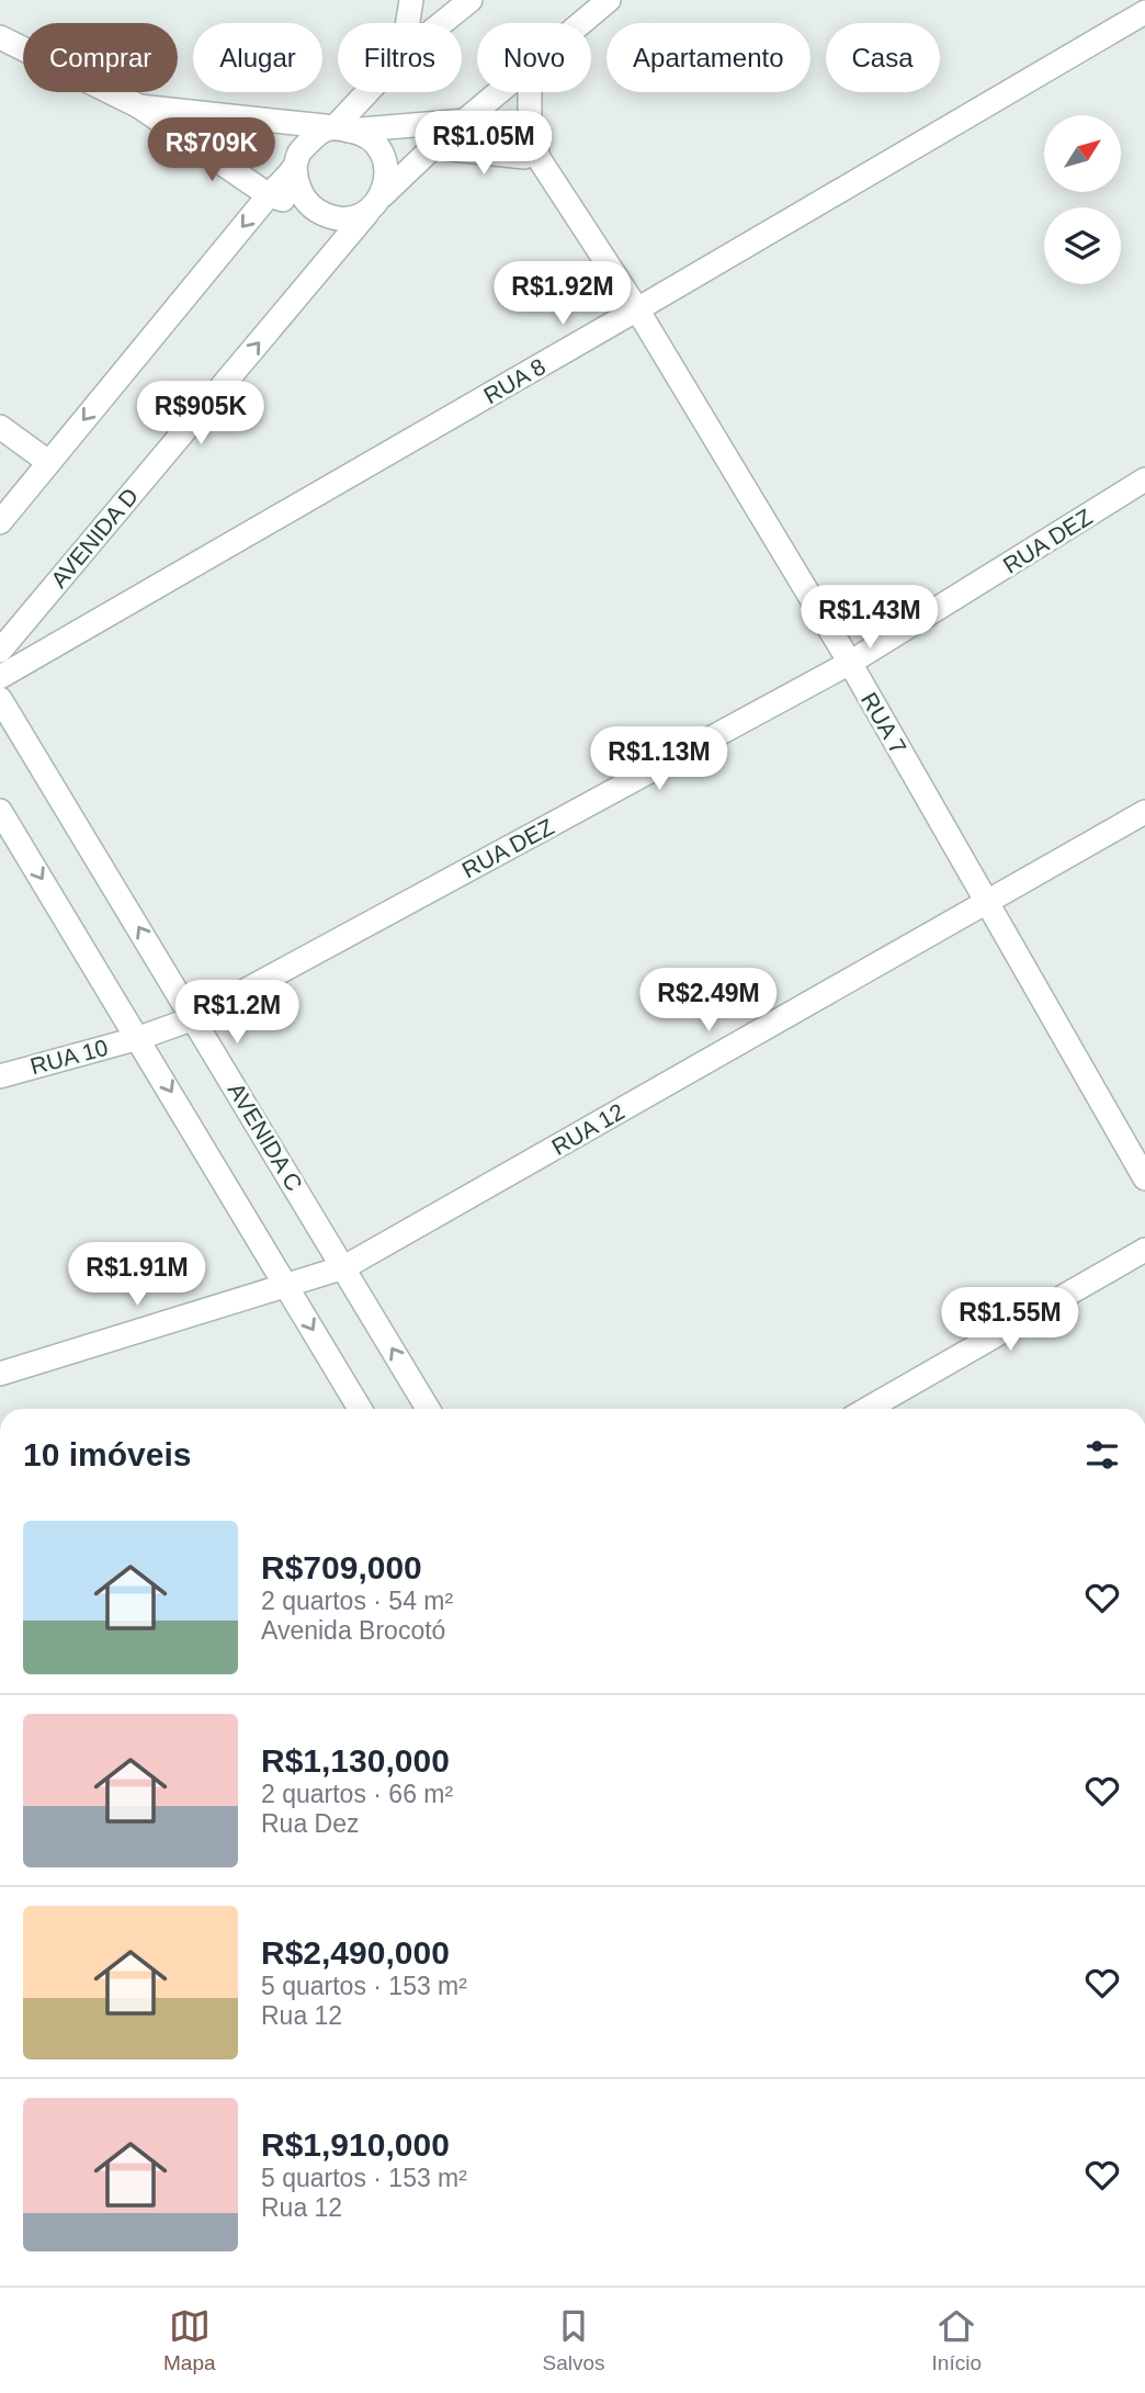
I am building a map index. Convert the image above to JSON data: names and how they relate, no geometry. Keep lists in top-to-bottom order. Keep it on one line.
{"streets":{"street":["RUA 8","AVENIDA D","RUA DEZ","RUA 7","RUA 10","RUA 12","AVENIDA C"]},"crossings":[["RUA 8","RUA 7"],["AVENIDA D","RUA 7"],["RUA DEZ","RUA 7"],["RUA DEZ","RUA 10"],["RUA DEZ","AVENIDA C"],["RUA 7","RUA 12"],["RUA 12","AVENIDA C"]],"north":"top right","page":{"chip":["Comprar","Alugar","Filtros","Novo","Apartamento","Casa"],"price":["R$1.05M","R$709K","R$1.92M","R$905K","R$1.43M","R$1.13M","R$2.49M","R$1.2M","R$1.91M","R$1.55M"],"heading":"10 imóveis","list":[{"name":"R$709,000","note":"2 quartos · 54 m² · Avenida Brocotó"},{"name":"R$1,130,000","note":"2 quartos · 66 m² · Rua Dez"},{"name":"R$2,490,000","note":"5 quartos · 153 m² · Rua 12"},{"name":"R$1,910,000","note":"5 quartos · 153 m² · Rua 12"}],"tabs":["Mapa","Salvos","Início"]}}
